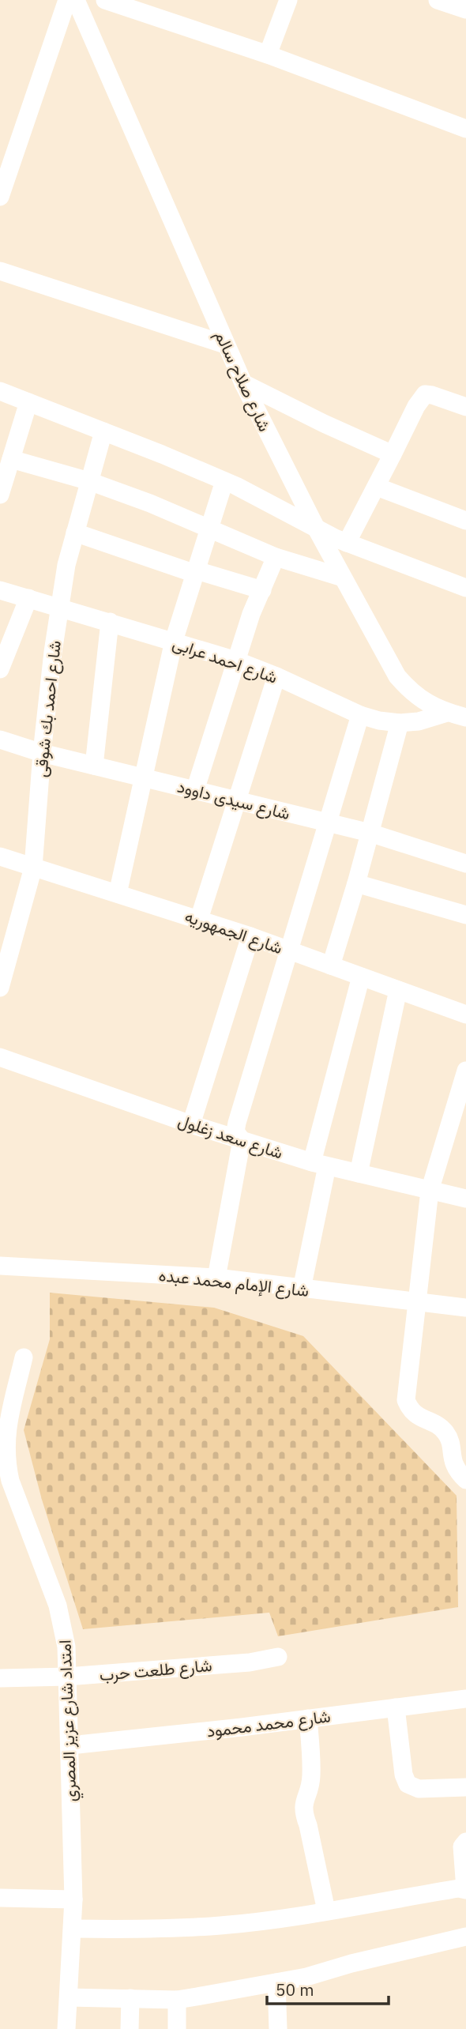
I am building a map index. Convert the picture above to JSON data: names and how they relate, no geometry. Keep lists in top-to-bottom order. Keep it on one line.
{"streets":{"street":["شارع صلاح سالم","شارع احمد عرابى","شارع احمد بك شوقى","شارع سيدى داوود","شارع الجمهوريه","شارع سعد زغلول","شارع الإمام محمد عبده","شارع طلعت حرب","امتداد شارع عزيز المصري","شارع محمد محمود"]},"crossings":[["شارع صلاح سالم","شارع احمد عرابى"],["شارع احمد عرابى","شارع احمد بك شوقى"],["شارع احمد بك شوقى","شارع سيدى داوود"],["شارع احمد بك شوقى","شارع الجمهوريه"],["شارع طلعت حرب","امتداد شارع عزيز المصري"],["امتداد شارع عزيز المصري","شارع محمد محمود"]],"scale_bar":"50 m"}
